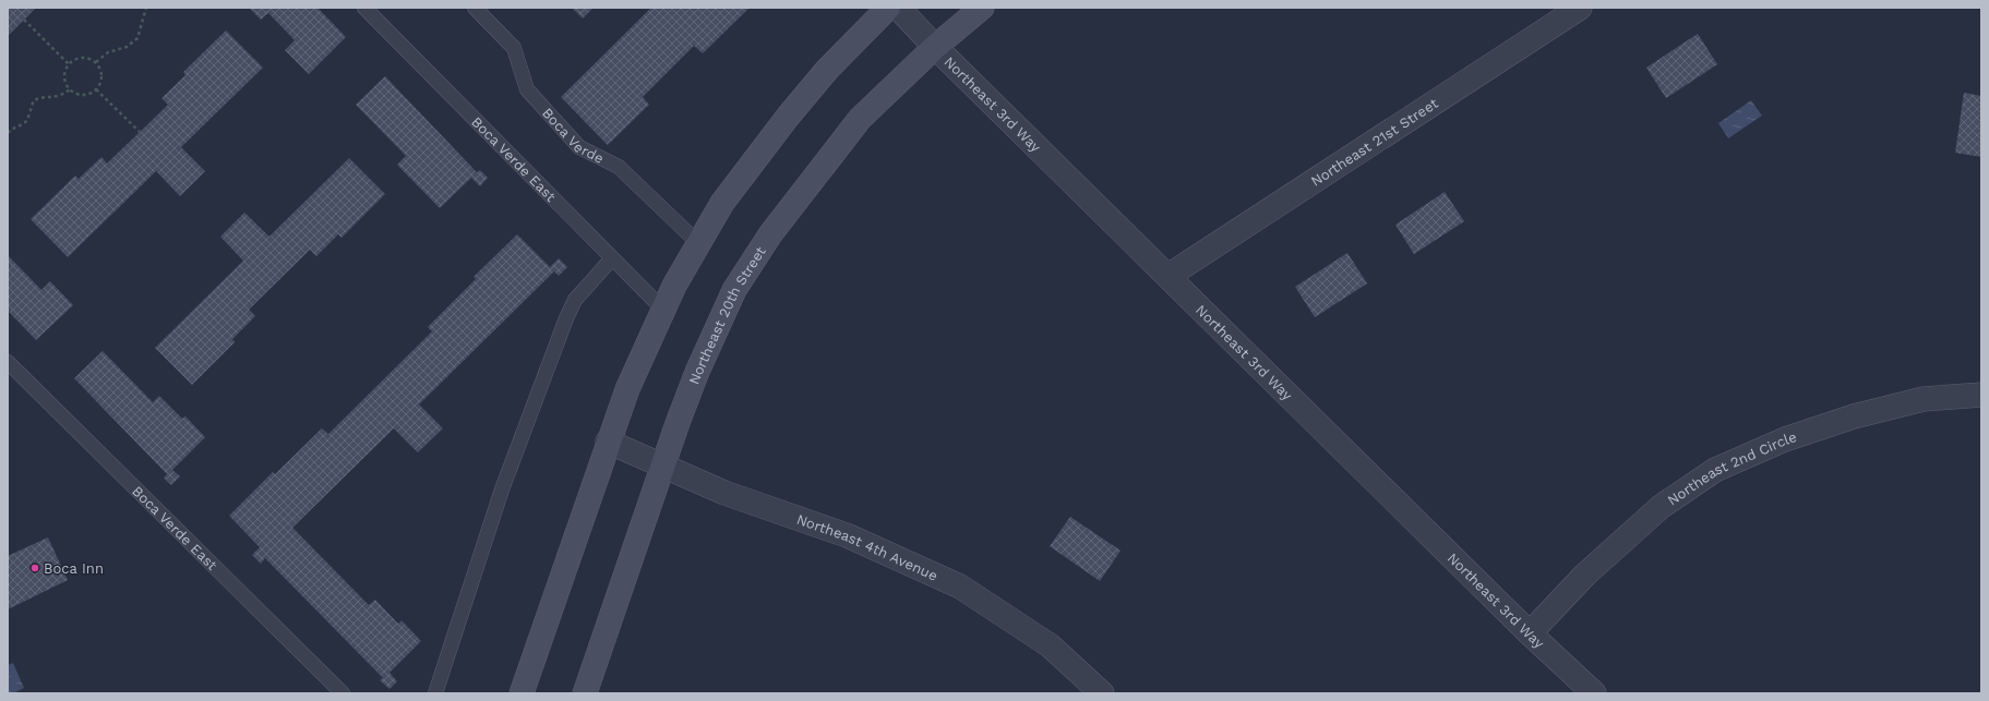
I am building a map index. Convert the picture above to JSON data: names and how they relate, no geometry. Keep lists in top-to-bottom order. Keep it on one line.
{"streets":{"street":["Northeast 3rd Way","Northeast 21st Street","Northeast 20th Street","Northeast 2nd Circle","Northeast 4th Avenue"],"lane":["Boca Verde","Boca Verde East"]},"crossings":[["Northeast 3rd Way","Northeast 21st Street"],["Northeast 3rd Way","Northeast 20th Street"],["Northeast 3rd Way","Northeast 2nd Circle"],["Northeast 20th Street","Northeast 4th Avenue"]],"places":["Boca Inn"]}
